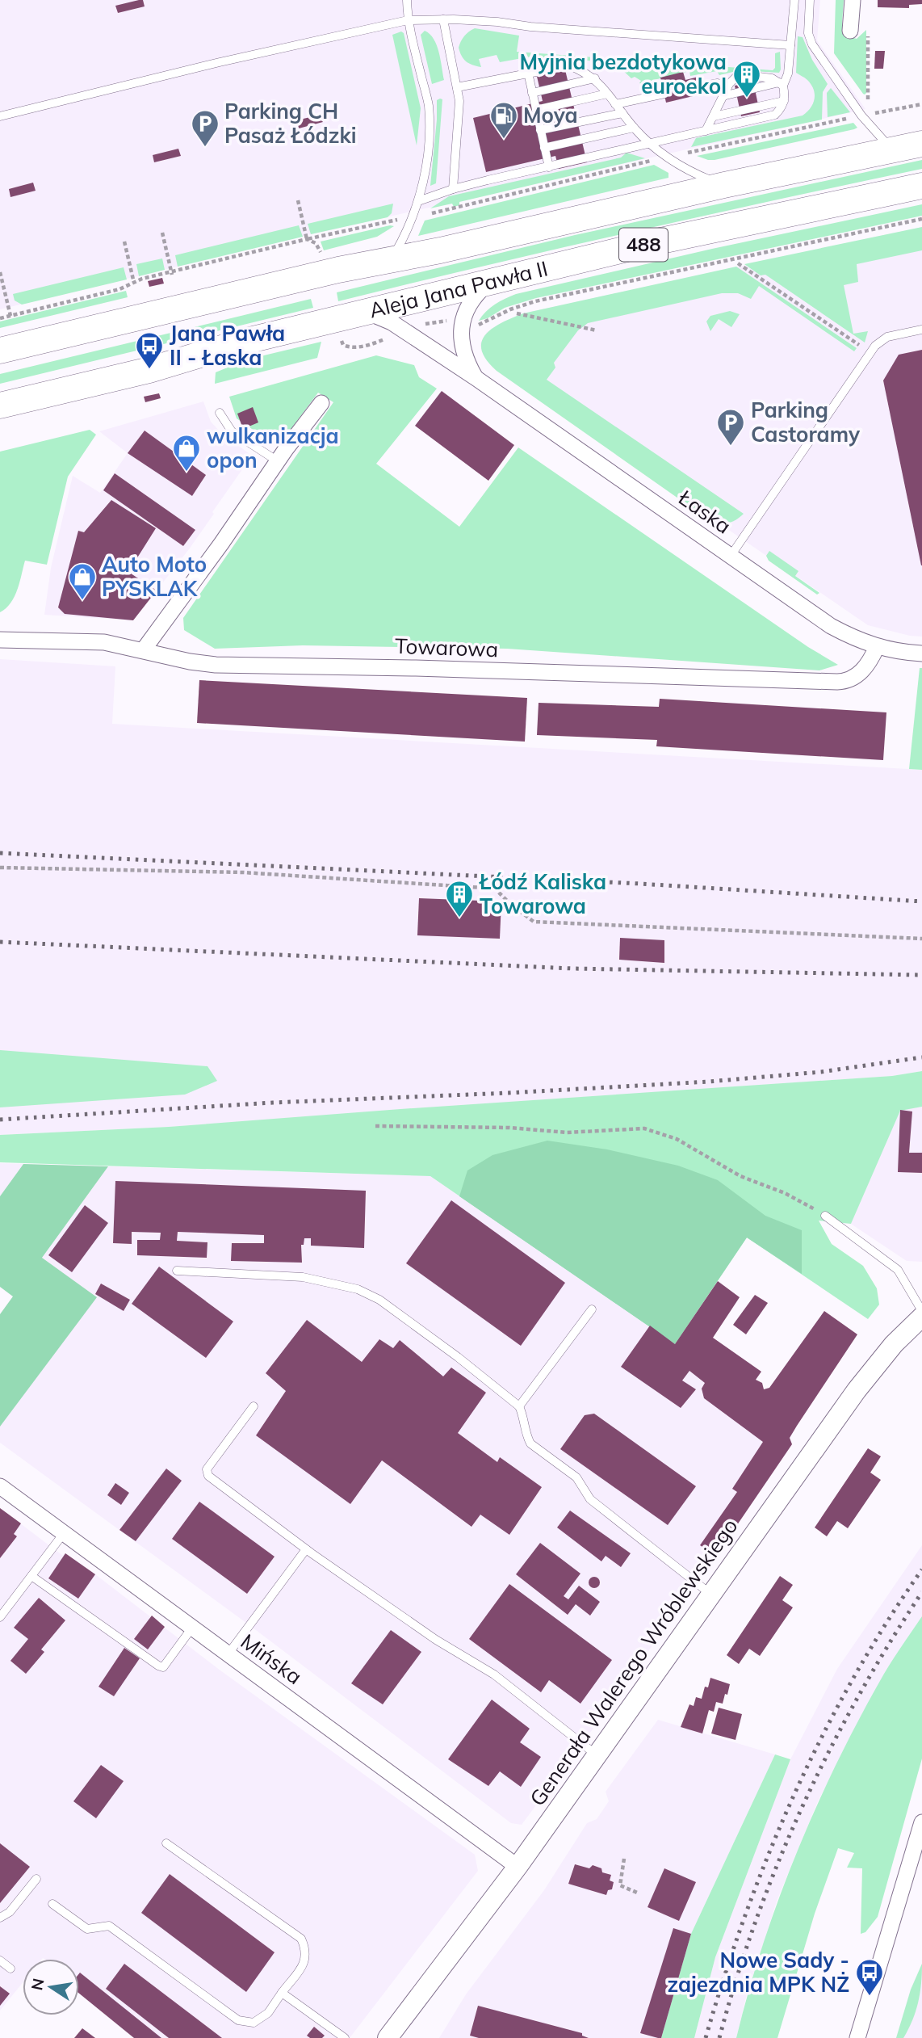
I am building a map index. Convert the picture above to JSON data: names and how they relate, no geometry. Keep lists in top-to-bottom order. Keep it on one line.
{"streets":{"main road":["488","Aleja Jana Pawła II"],"street":["Łaska","Towarowa","Mińska","Generała Walerego Wróblewskiego"]},"crossings":[["Aleja Jana Pawła II","Łaska"],["Łaska","Towarowa"],["Mińska","Generała Walerego Wróblewskiego"]],"places":{"building":["Myjnia bezdotykowa euroekol","Łódź Kaliska Towarowa"],"fuel station":["Moya"],"parking":["Parking CH Pasaż Łódzki","Parking Castoramy"],"bus stop":["Jana Pawła II - Łaska","Nowe Sady - zajezdnia MPK NŻ"],"shop":["wulkanizacja opon","Auto Moto PYSKLAK"]},"north":"left"}
